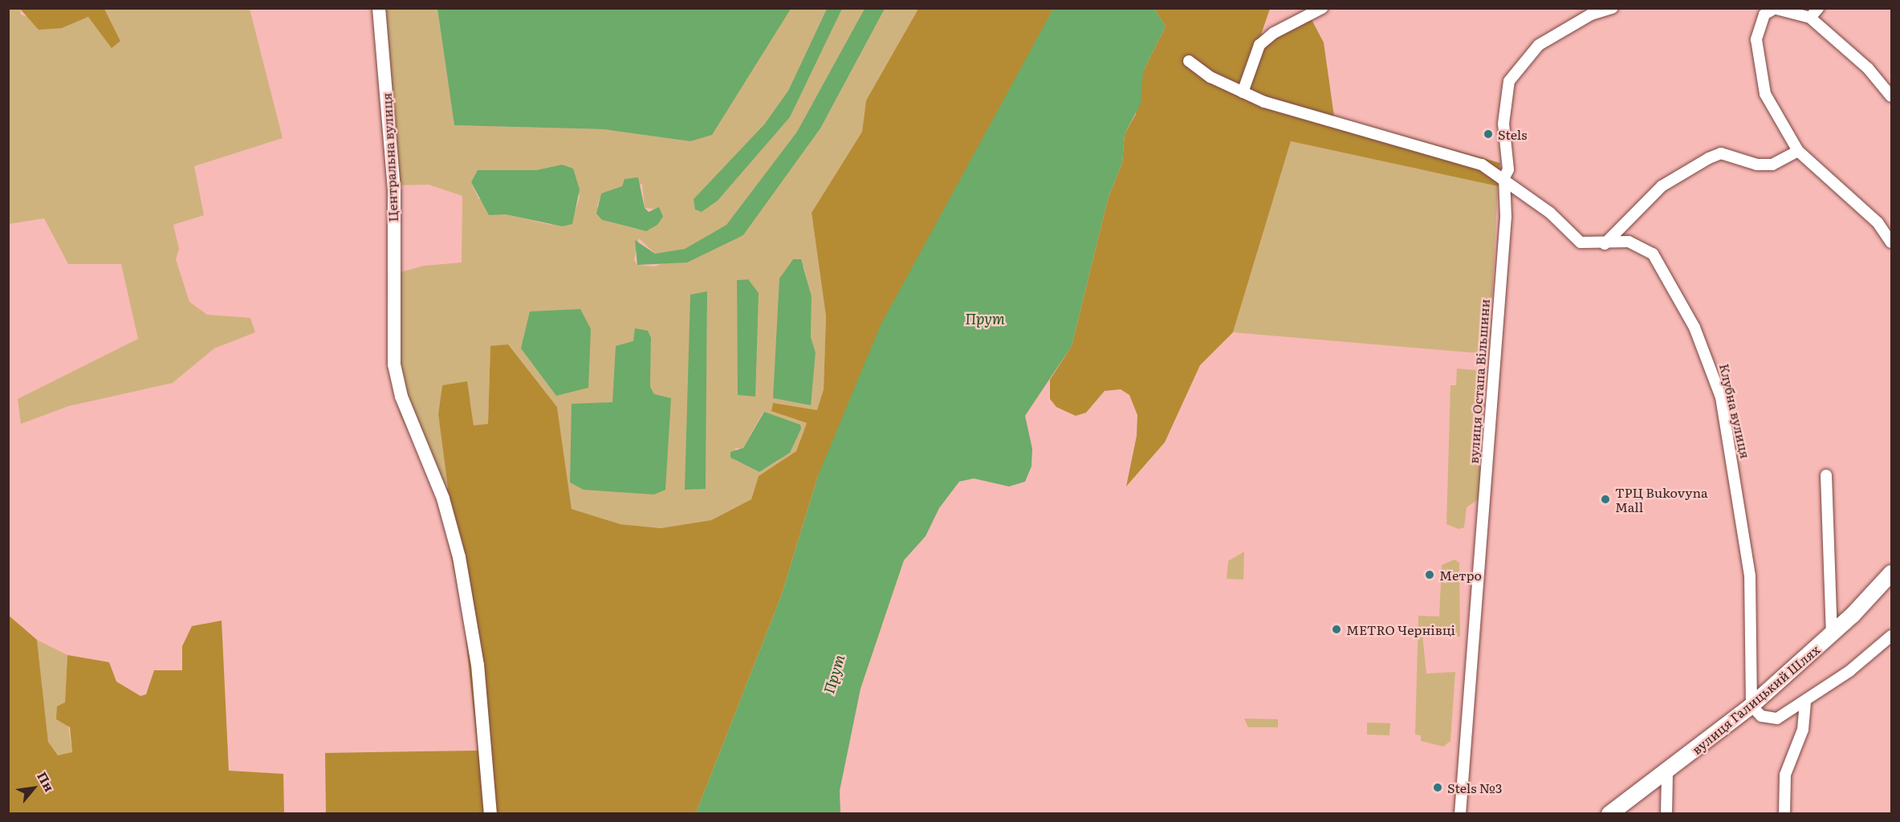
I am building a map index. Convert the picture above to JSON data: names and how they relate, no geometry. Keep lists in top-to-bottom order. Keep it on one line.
{"streets":{"highway":["вулиця Галицький Шлях"],"main road":["Центральна вулиця"],"street":["вулиця Остапа Вільшини","Клубна вулиця"]},"crossings":[["вулиця Остапа Вільшини","Клубна вулиця"],["Клубна вулиця","вулиця Галицький Шлях"]],"water":["Прут"],"places":["Stels","ТРЦ Bukovyna Mall","Метро","METRO Чернівці","Stels №3"],"north":"top right"}
